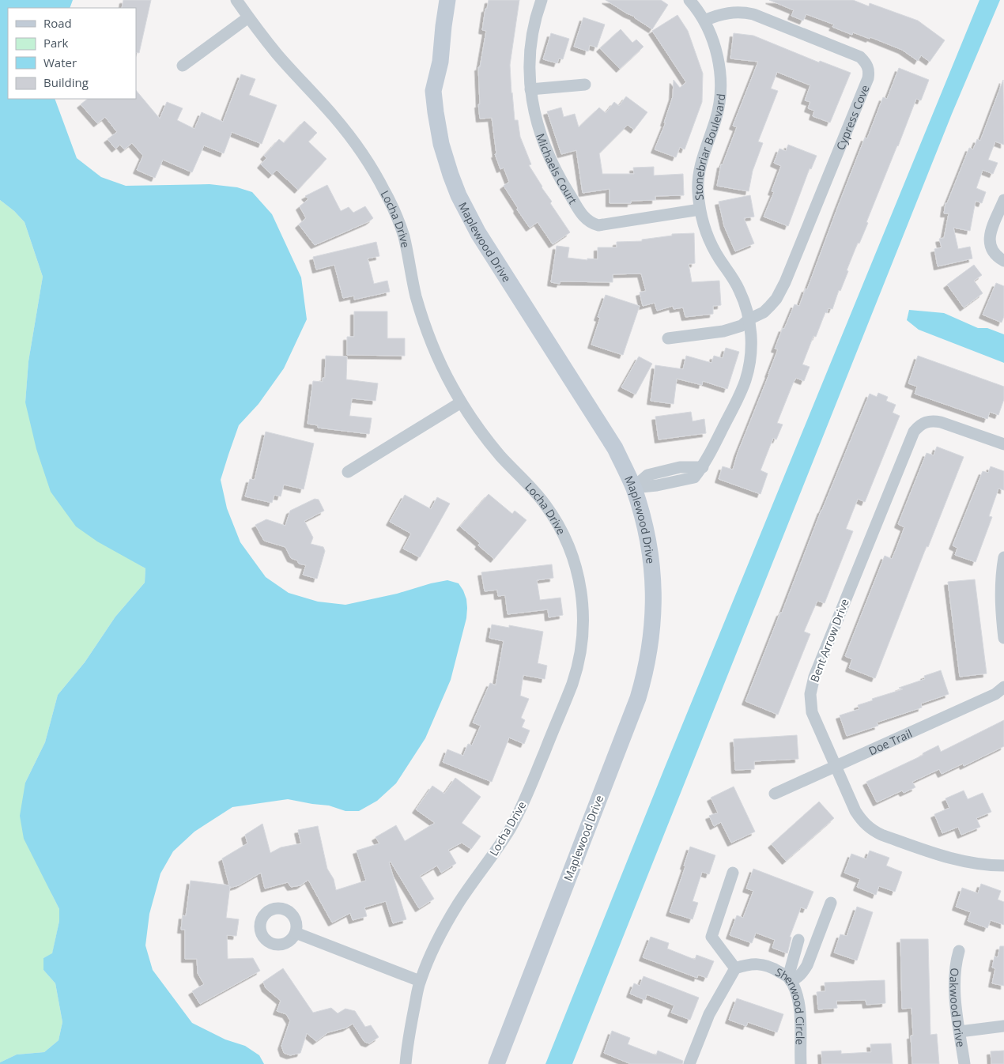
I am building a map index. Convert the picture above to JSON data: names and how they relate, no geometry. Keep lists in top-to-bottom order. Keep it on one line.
{"streets":{"street":["Cypress Cove","Stonebriar Boulevard","Michaels Court","Locha Drive","Maplewood Drive","Bent Arrow Drive","Doe Trail","Oakwood Drive","Sherwood Circle"]},"crossings":[["Cypress Cove","Stonebriar Boulevard"],["Stonebriar Boulevard","Michaels Court"],["Stonebriar Boulevard","Maplewood Drive"],["Bent Arrow Drive","Doe Trail"]],"legend":["Road","Park","Water","Building"]}
